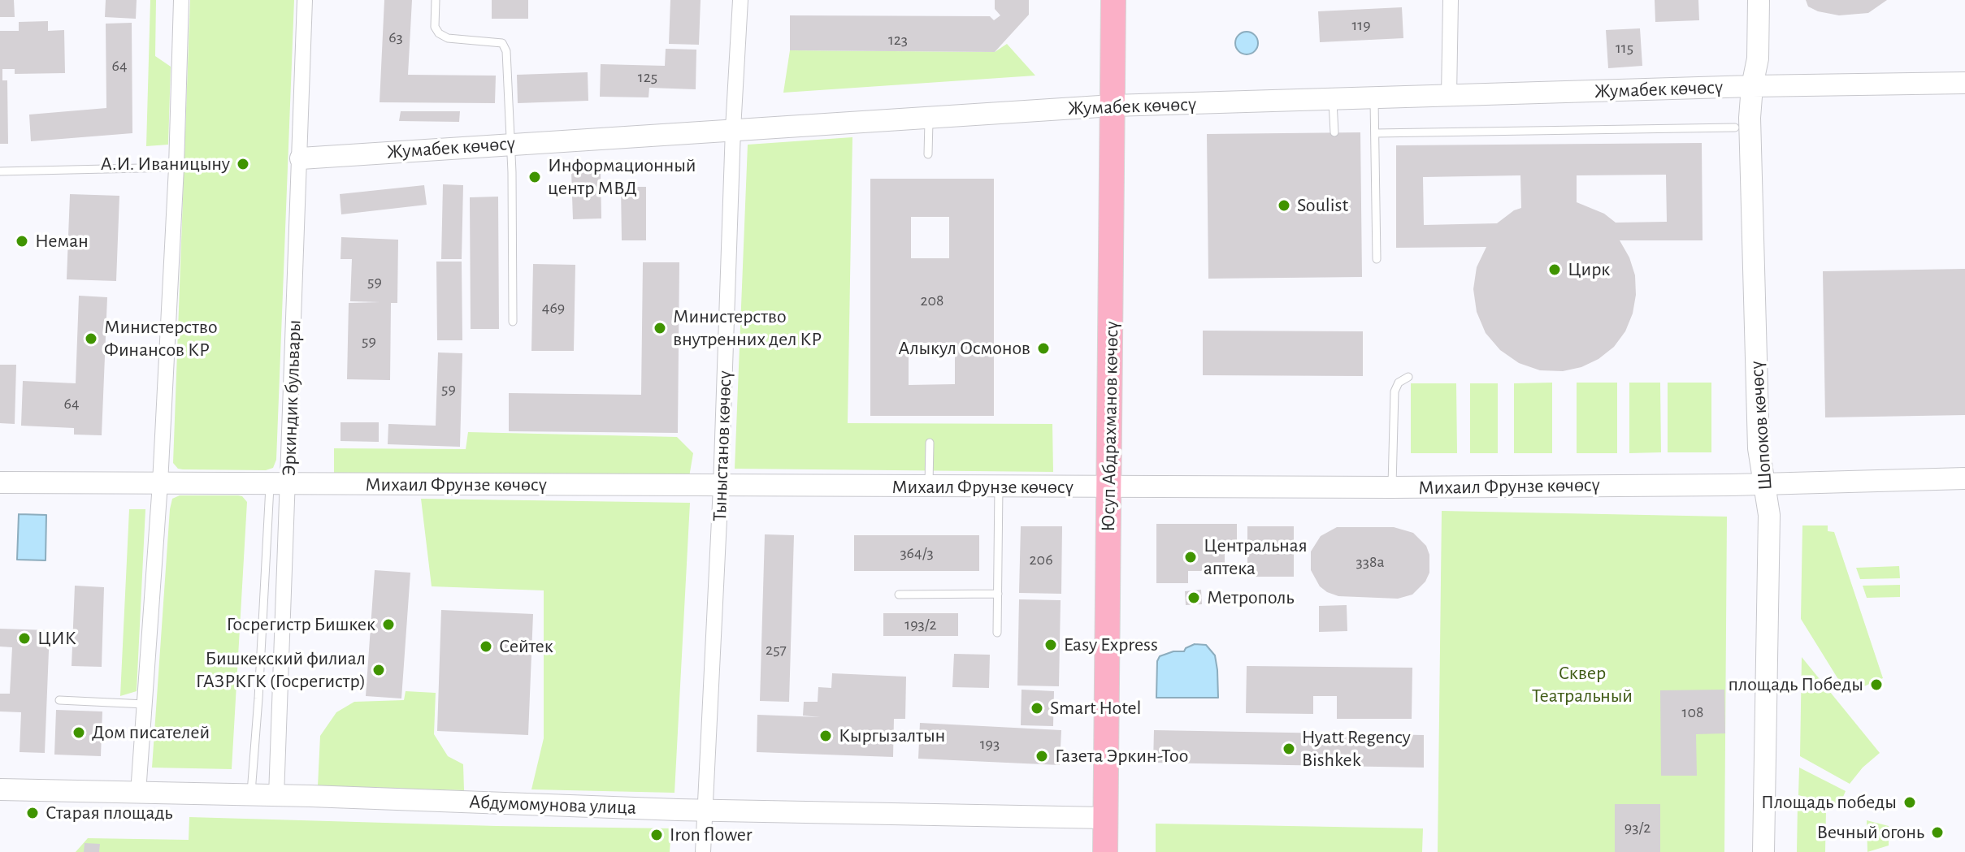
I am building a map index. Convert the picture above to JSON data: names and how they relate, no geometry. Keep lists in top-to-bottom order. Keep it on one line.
{"streets":{"main road":["Юсуп Абдрахманов көчөсү"],"street":["Жумабек көчөсү","Эркиндик бульвары","Шопоков көчөсү","Тыныстанов көчөсү","Михаил Фрунзе көчөсү","Абдумомунова улица"]},"crossings":[["Жумабек көчөсү","Эркиндик бульвары"],["Жумабек көчөсү","Шопоков көчөсү"],["Жумабек көчөсү","Юсуп Абдрахманов көчөсү"],["Жумабек көчөсү","Тыныстанов көчөсү"],["Эркиндик бульвары","Михаил Фрунзе көчөсү"],["Эркиндик бульвары","Абдумомунова улица"],["Шопоков көчөсү","Михаил Фрунзе көчөсү"],["Юсуп Абдрахманов көчөсү","Михаил Фрунзе көчөсү"],["Юсуп Абдрахманов көчөсү","Абдумомунова улица"],["Тыныстанов көчөсү","Михаил Фрунзе көчөсү"],["Тыныстанов көчөсү","Абдумомунова улица"]],"parks":["Сквер Театральный"],"places":["А.И. Иваницыну","Информационный центр МВД","Soulist","Неман","Цирк","Министерство внутренних дел КР","Министерство Финансов КР","Алыкул Осмонов","Центральная аптека","Метрополь","Госрегистр Бишкек","ЦИК","Easy Express","Сейтек","Бишкекский филиал ГАЗРКГК (Госрегистр)","площадь Победы","Smart Hotel","Дом писателей","Кыргызалтын","Hyatt Regency Bishkek","Газета Эркин-Тоо","Площадь победы","Старая площадь","Вечный огонь","Iron flower"],"house_numbers":["119","63","123","115","64","125","59","208","469","59","59","64","364/3","206","338а","193/2","257","108","193","93/2"]}
